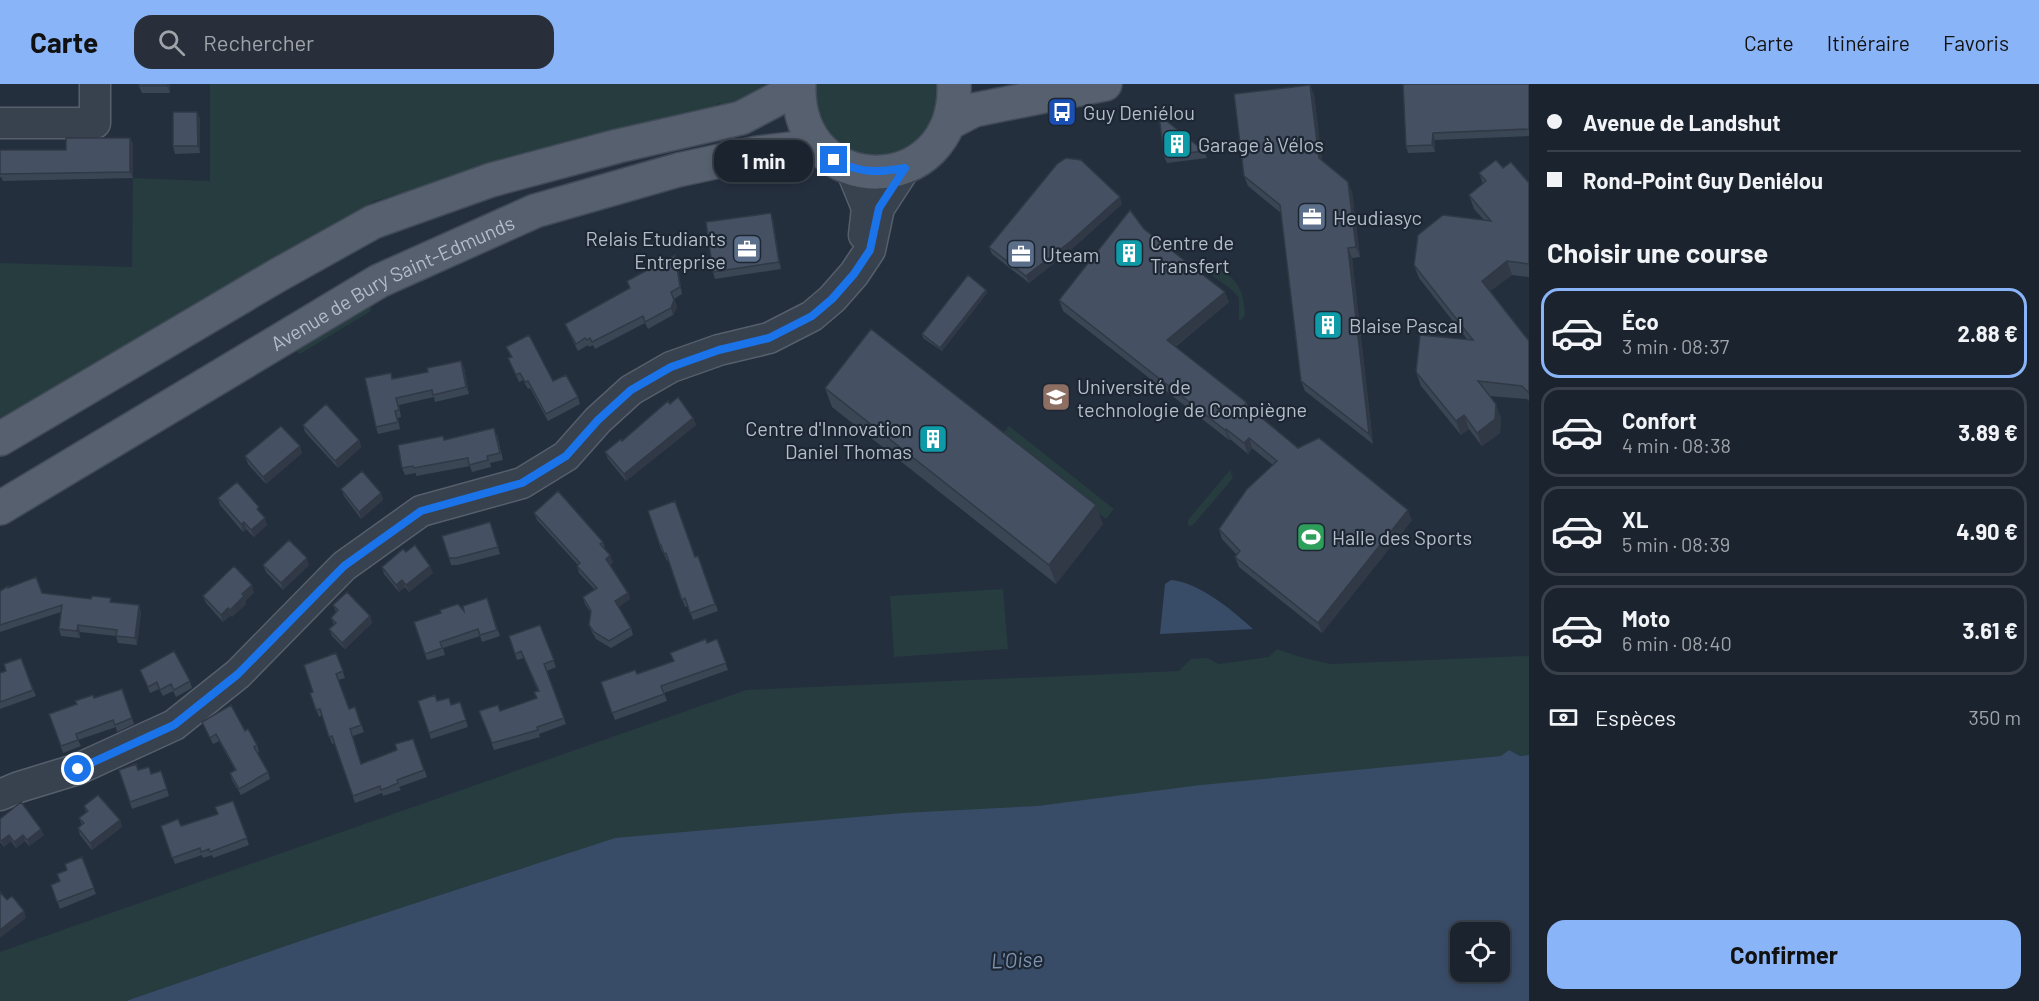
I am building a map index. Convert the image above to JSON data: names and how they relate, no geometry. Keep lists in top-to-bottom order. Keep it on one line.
{"streets":{"main road":["Avenue de Bury Saint-Edmunds"]},"water":["L'Oise"],"places":{"bus stop":["Guy Deniélou"],"building":["Garage à Vélos","Centre de Transfert","Blaise Pascal","Centre d'Innovation Daniel Thomas"],"office":["Heudiasyc","Relais Etudiants Entreprise","Uteam"],"school or university":["Université de technologie de Compiègne"],"sports":["Halle des Sports"]},"page":{"header":"Carte","search":"Rechercher","nav":["Carte","Itinéraire","Favoris"],"banner":["Avenue de Landshut","Rond-Point Guy Deniélou"],"bubble":"1 min","heading":"Choisir une course","list":[{"name":"Éco","note":"3 min · 08:37","value":"2.88 €"},{"name":"Confort","note":"4 min · 08:38","value":"3.89 €"},{"name":"XL","note":"5 min · 08:39","value":"4.90 €"},{"name":"Moto","note":"6 min · 08:40","value":"3.61 €"}],"pay":["Espèces","350 m"],"buttons":"Confirmer"}}
